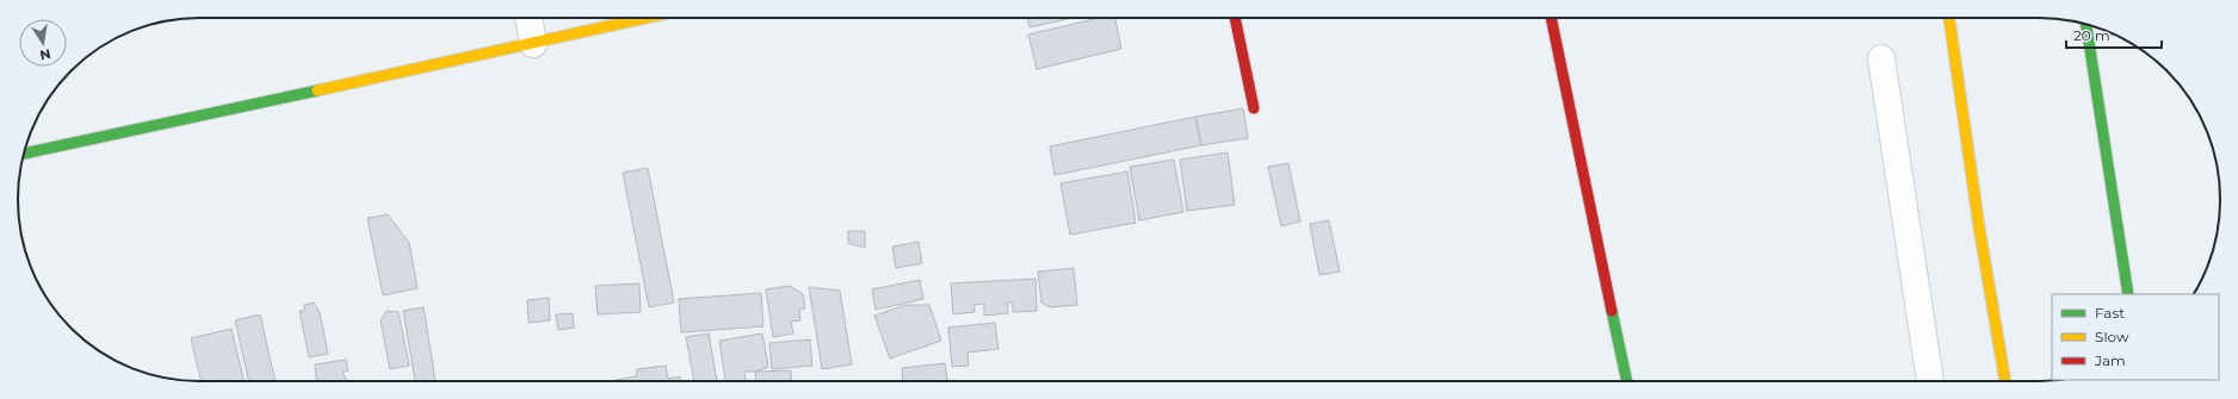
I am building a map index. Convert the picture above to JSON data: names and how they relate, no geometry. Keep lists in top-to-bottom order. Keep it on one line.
{"legend":["Fast","Slow","Jam"],"scale_bar":"20 m","north":"bottom"}
